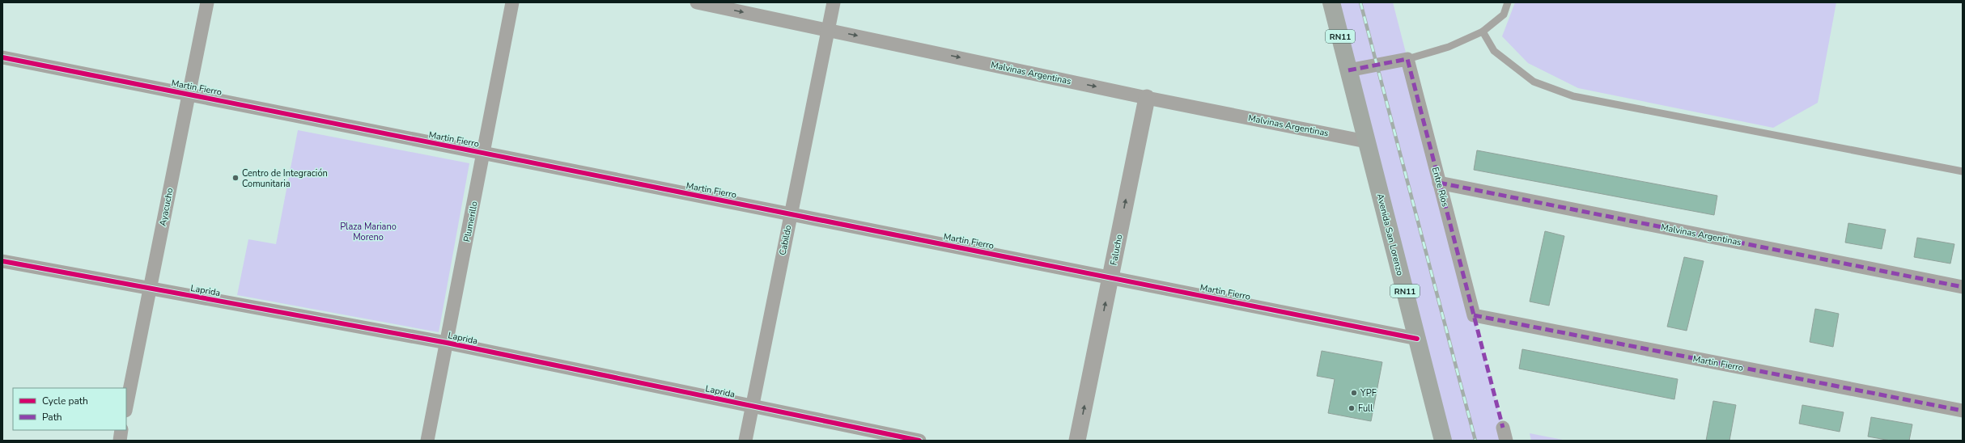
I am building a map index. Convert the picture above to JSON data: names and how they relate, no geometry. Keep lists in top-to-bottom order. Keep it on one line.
{"streets":{"main road":["RN11","Avenida San Lorenzo"],"street":["Malvinas Argentinas","Martin Fierro","Entre Ríos","Ayacucho","Plumerillo","Cabildo","Falucho","Laprida"]},"crossings":[["RN11","Malvinas Argentinas"],["RN11","Avenida San Lorenzo"],["Malvinas Argentinas","Entre Ríos"],["Malvinas Argentinas","Avenida San Lorenzo"],["Malvinas Argentinas","Cabildo"],["Malvinas Argentinas","Falucho"],["Martin Fierro","Entre Ríos"],["Martin Fierro","Ayacucho"],["Martin Fierro","Plumerillo"],["Martin Fierro","Avenida San Lorenzo"],["Martin Fierro","Cabildo"],["Martin Fierro","Falucho"],["Ayacucho","Laprida"],["Plumerillo","Laprida"],["Cabildo","Laprida"]],"one_way":["Malvinas Argentinas","Falucho"],"parks":["Plaza Mariano Moreno"],"places":["Centro de Integración Comunitaria","YPF","Full"],"legend":["Cycle path","Path"]}
